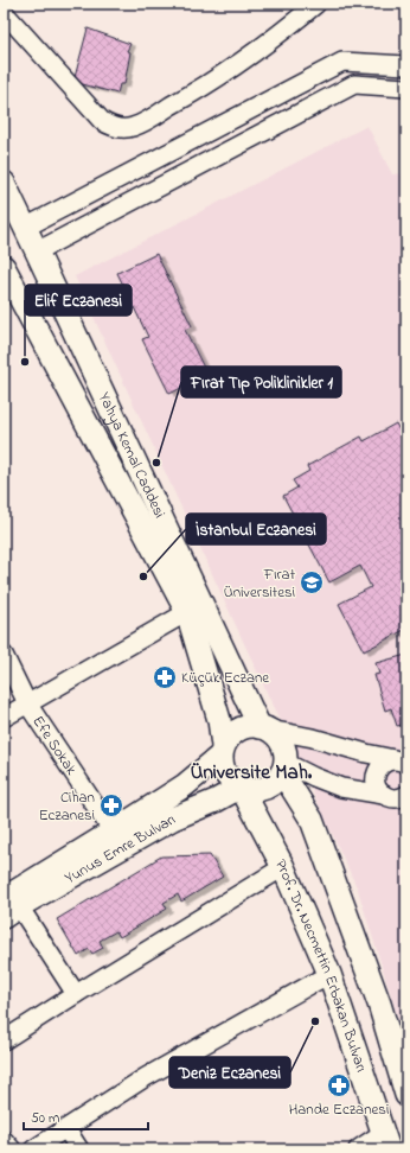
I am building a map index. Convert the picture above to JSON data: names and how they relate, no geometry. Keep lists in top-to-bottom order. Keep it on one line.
{"streets":{"main road":["Yahya Kemal Caddesi","Yunus Emre Bulvarı","Prof. Dr. Necmettin Erbakan Bulvarı"],"street":["Efe Sokak"]},"crossings":[["Yahya Kemal Caddesi","Yunus Emre Bulvarı"],["Yahya Kemal Caddesi","Prof. Dr. Necmettin Erbakan Bulvarı"],["Efe Sokak","Yunus Emre Bulvarı"],["Yunus Emre Bulvarı","Prof. Dr. Necmettin Erbakan Bulvarı"]],"districts":["Üniversite Mah."],"places":{"other":["Elif Eczanesi","Fırat Tıp Poliklinikler 1","İstanbul Eczanesi","Deniz Eczanesi"],"school or university":["Fırat Üniversitesi"],"pharmacy":["Küçük Eczane","Cihan Eczanesi","Hande Eczanesi"]},"scale_bar":"50 m"}
